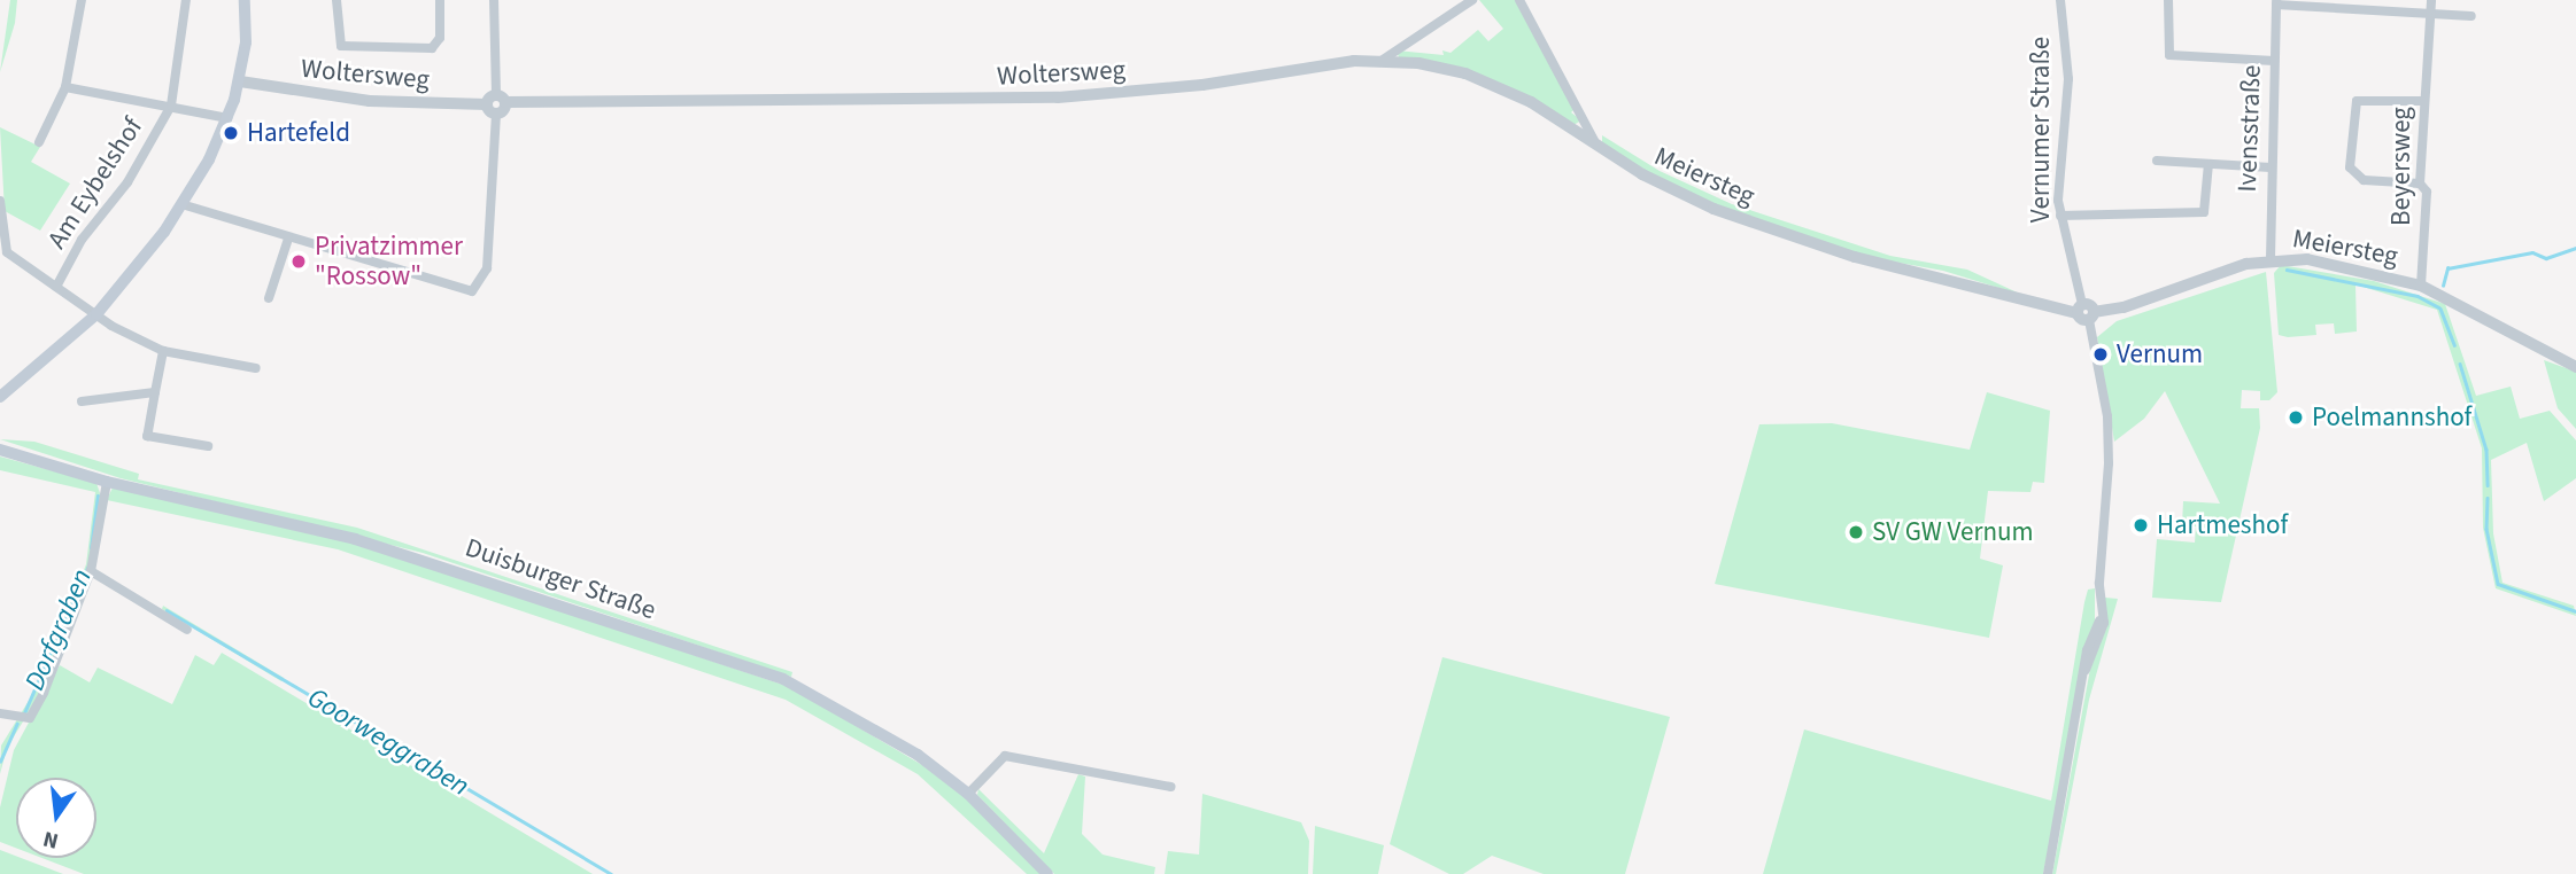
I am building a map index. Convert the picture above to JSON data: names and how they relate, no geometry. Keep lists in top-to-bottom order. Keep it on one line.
{"streets":{"main road":["Duisburger Straße"],"street":["Woltersweg","Ivensstraße","Vernumer Straße","Beyersweg","Meiersteg","Am Eybelshof"]},"crossings":[["Woltersweg","Meiersteg"],["Ivensstraße","Meiersteg"],["Vernumer Straße","Meiersteg"],["Beyersweg","Meiersteg"]],"water":["Dorfgraben","Goorweggraben"],"places":["Hartefeld","Privatzimmer \"Rossow\"","Vernum","Poelmannshof","Hartmeshof","SV GW Vernum"],"north":"bottom"}
